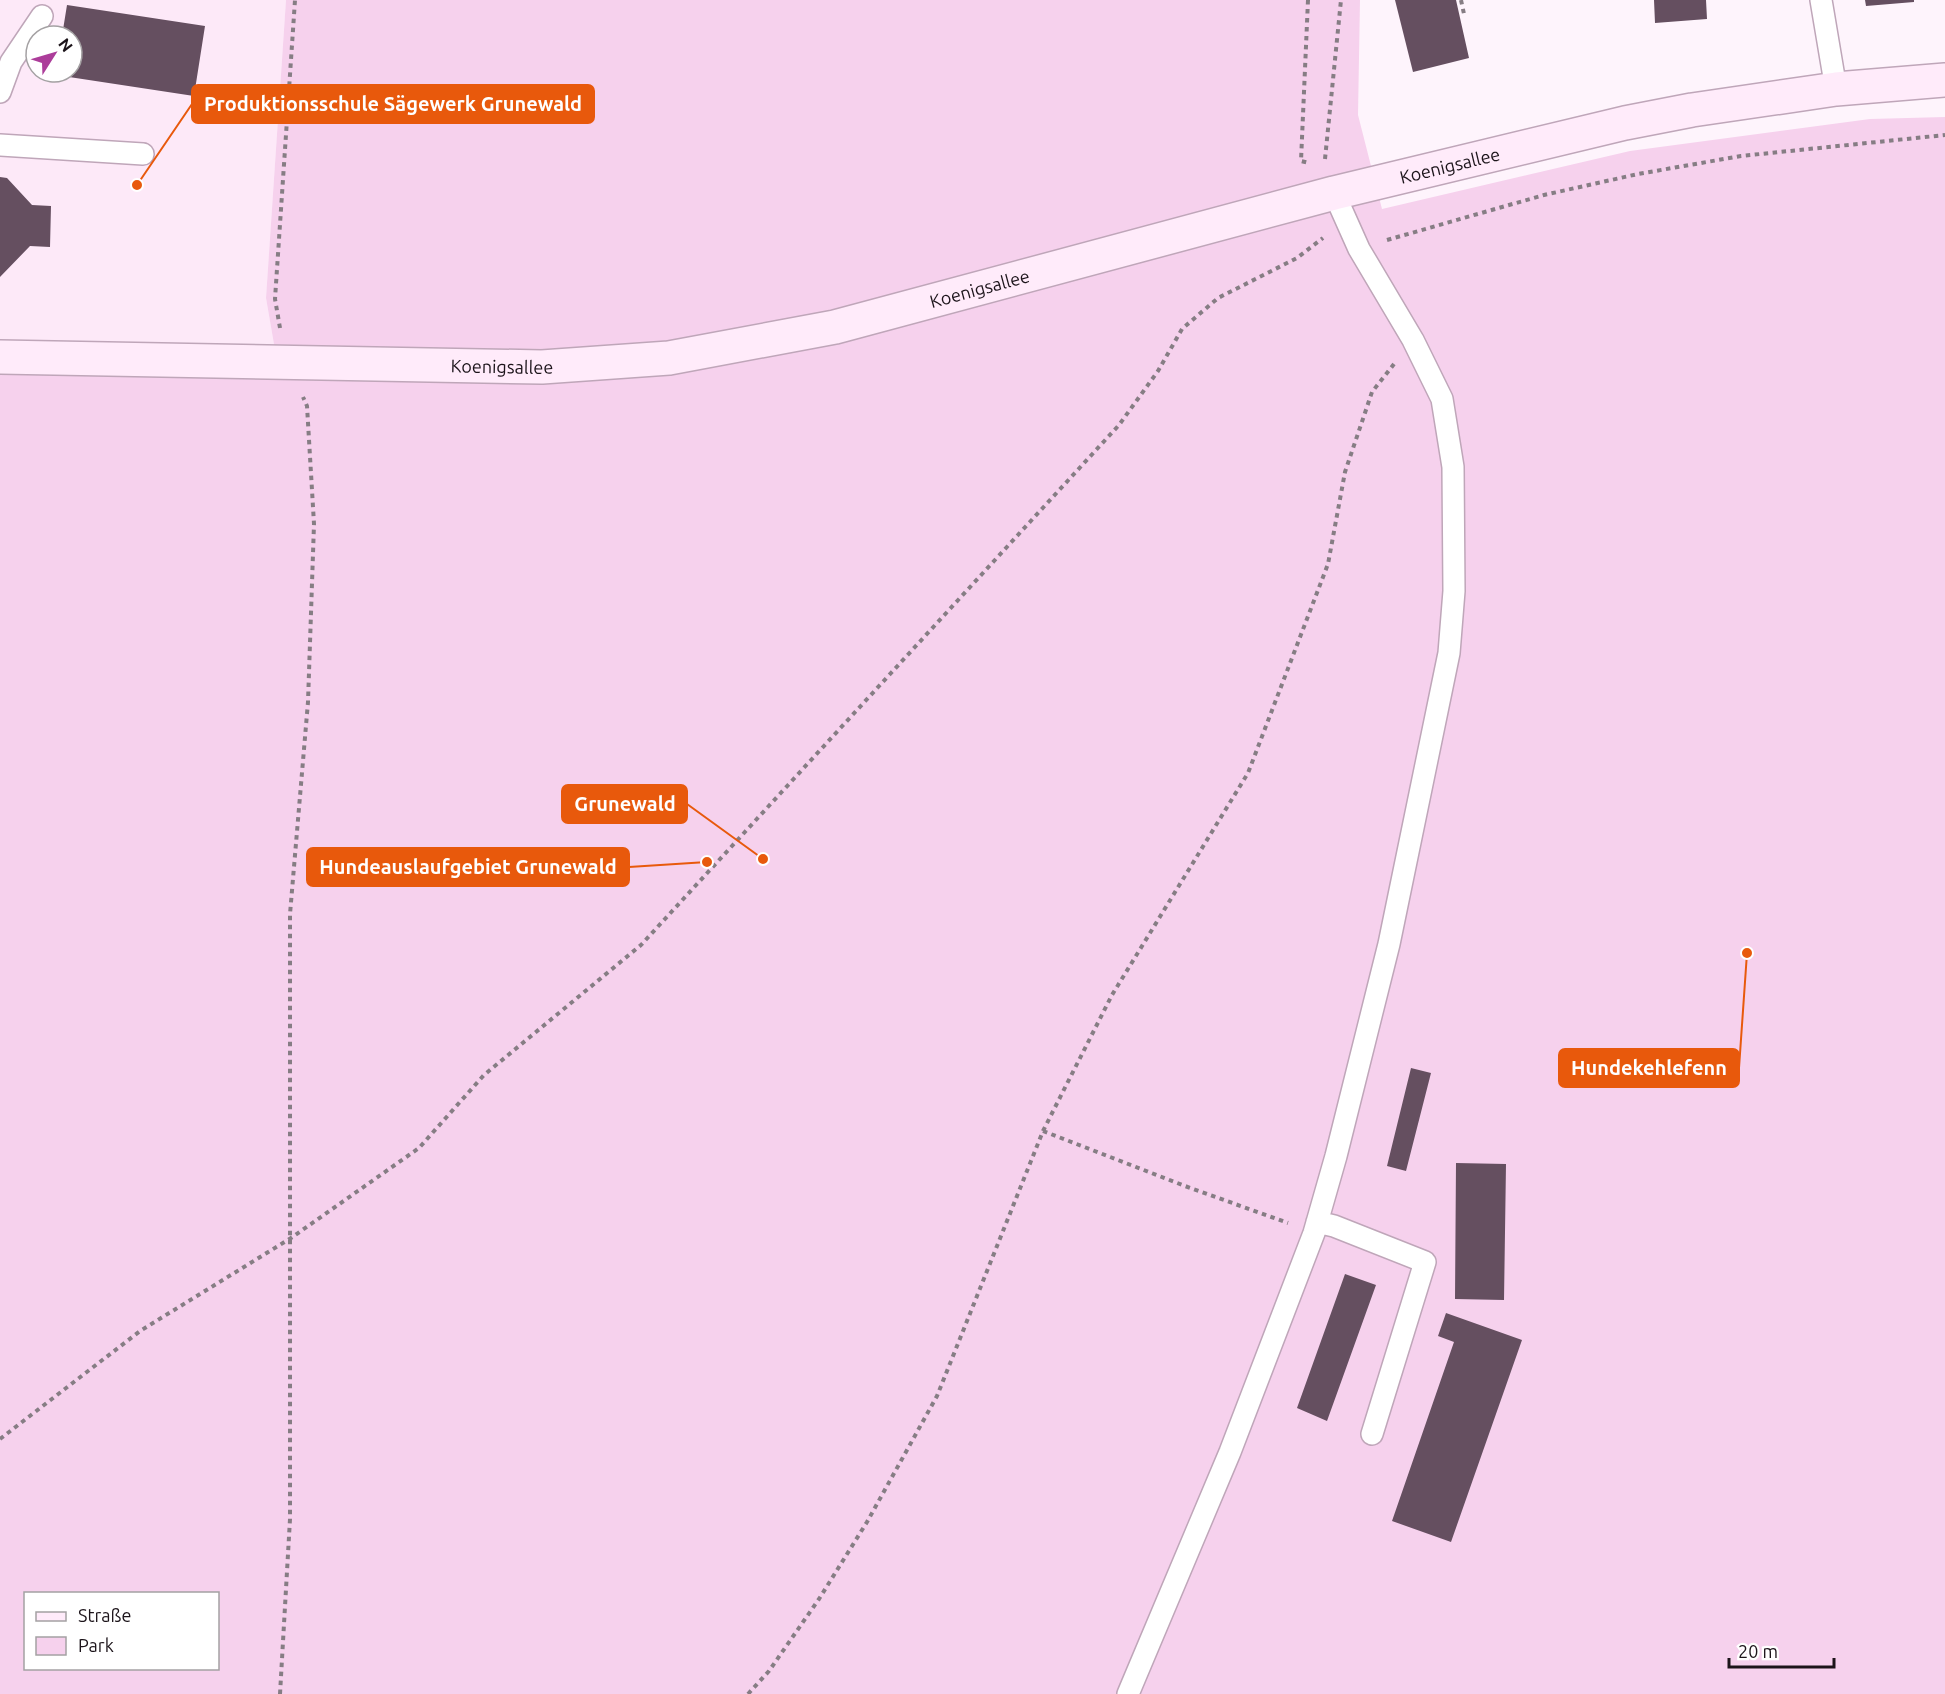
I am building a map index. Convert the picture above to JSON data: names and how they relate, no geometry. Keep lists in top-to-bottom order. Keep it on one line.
{"streets":{"main road":["Koenigsallee"]},"places":["Produktionsschule Sägewerk Grunewald","Grunewald","Hundeauslaufgebiet Grunewald","Hundekehlefenn"],"legend":["Straße","Park"],"scale_bar":"20 m","north":"top right"}
